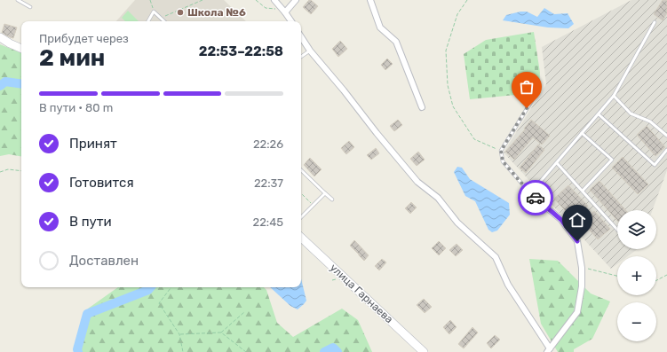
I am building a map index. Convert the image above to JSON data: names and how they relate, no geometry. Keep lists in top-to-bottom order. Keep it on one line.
{"streets":{"street":["улица Гарнаева"]},"places":["Школа №6"],"page":{"heading":["2 мин","Прибудет через","22:53–22:58"],"bar":"В пути · 80 m","list":[["Принят","22:26"],["Готовится","22:37"],["В пути","22:45"],"Доставлен"],"map_buttons":["+","−"]}}
